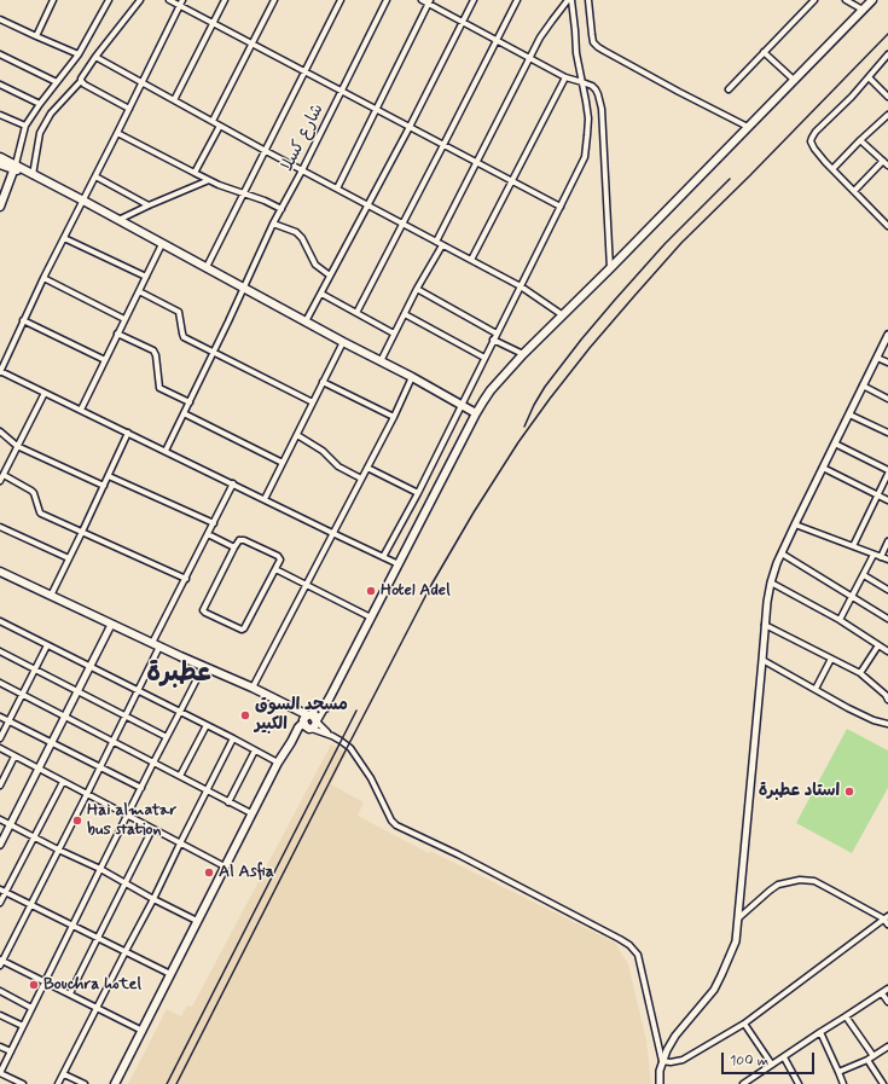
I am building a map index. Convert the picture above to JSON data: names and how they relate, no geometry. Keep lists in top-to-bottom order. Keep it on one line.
{"streets":{"street":["شارع كسلا"]},"districts":["عطبرة"],"places":["Hotel Adel","مسجد السوق الكبير","استاد عطبرة","Hai almatar bus station","Al Asfia","Bouchra hotel"],"scale_bar":"100 m"}
